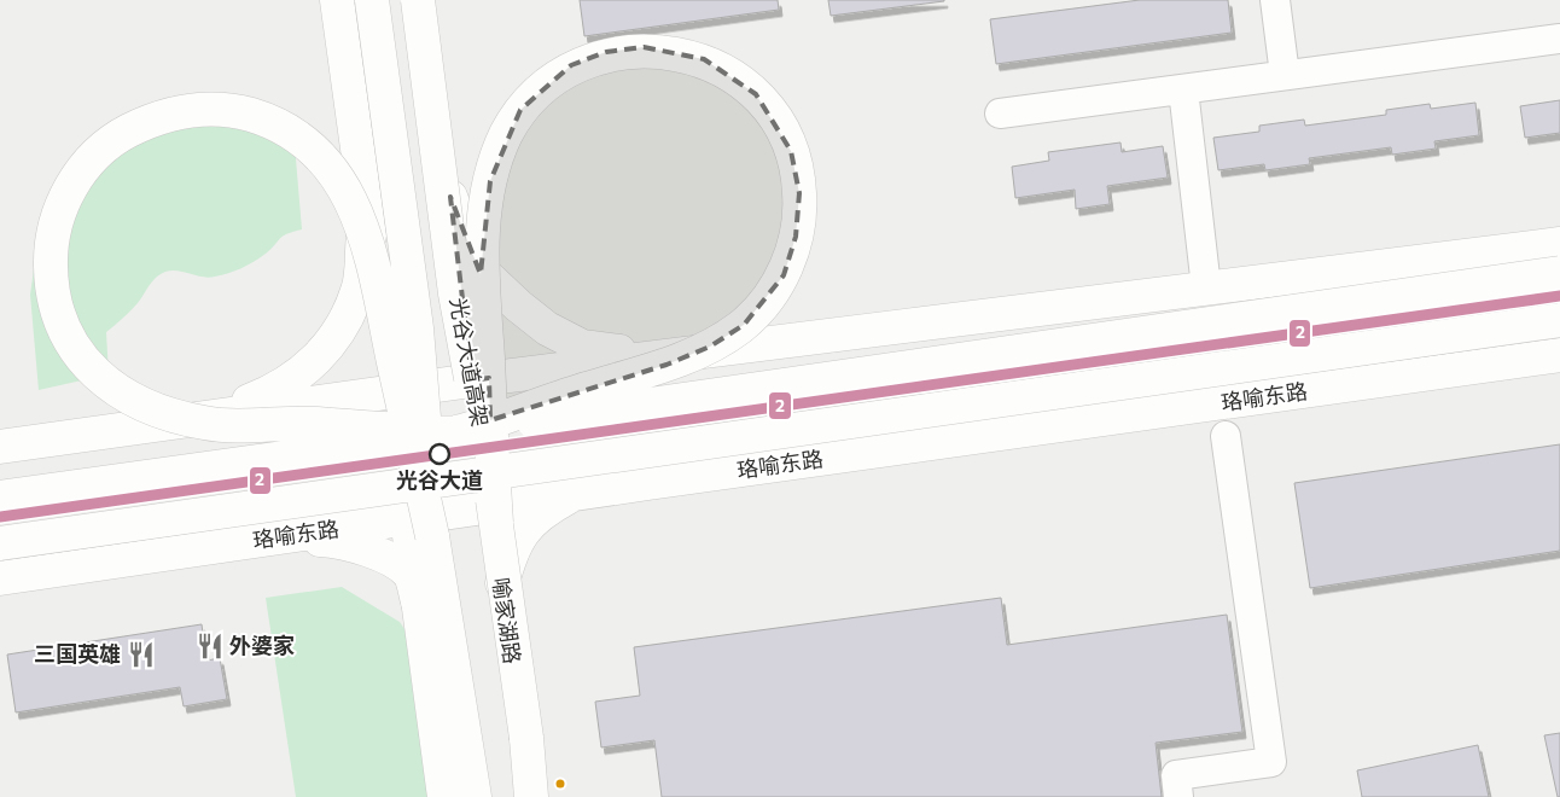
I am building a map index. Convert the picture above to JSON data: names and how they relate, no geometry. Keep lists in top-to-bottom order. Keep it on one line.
{"streets":{"main road":["光谷大道高架","珞喻东路","喻家湖路"]},"crossings":[["光谷大道高架","珞喻东路"],["光谷大道高架","喻家湖路"],["珞喻东路","喻家湖路"]],"places":{"other":["光谷大道"],"restaurant":["外婆家","三国英雄"]},"lines":["transit line 2"]}
